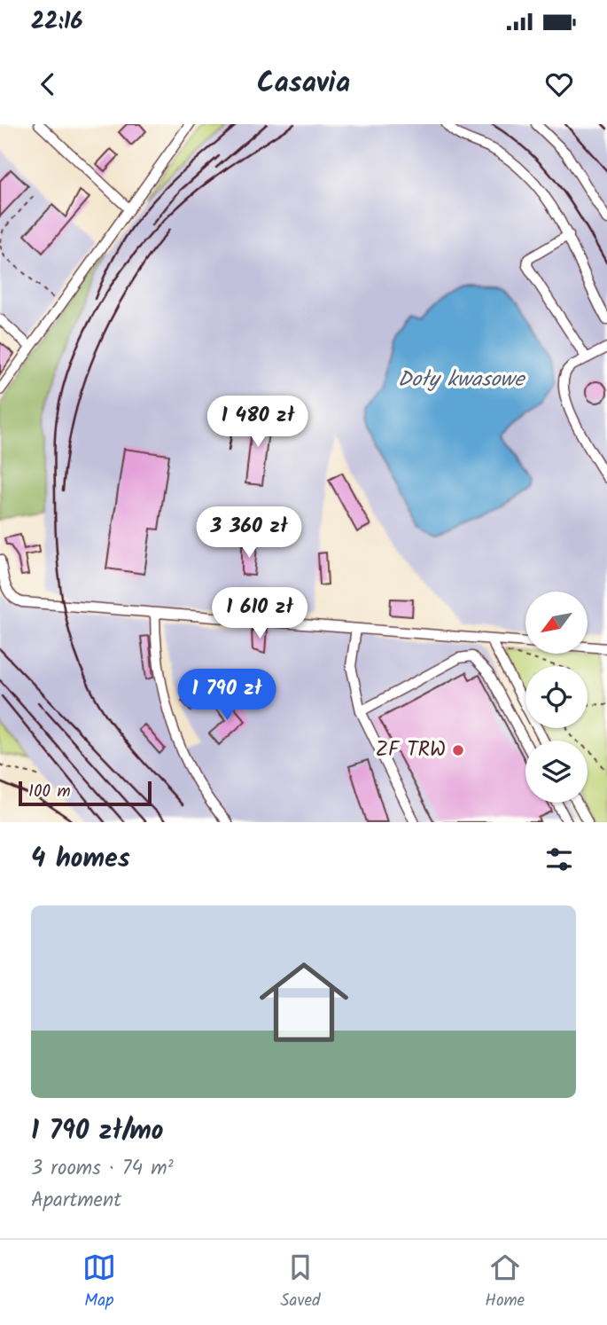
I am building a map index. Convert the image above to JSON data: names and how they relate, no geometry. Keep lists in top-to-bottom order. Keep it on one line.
{"water":["Doły kwasowe"],"places":["ZF TRW"],"scale_bar":"100 m","north":"bottom left","page":{"status":"22:16","header":"Casavia","price":["1 480 zł","3 360 zł","1 610 zł","1 790 zł"],"scale":"100 m","heading":"4 homes","list":[{"name":"1 790 zł/mo","note":"3 rooms · 74 m² · Apartment"}],"tabs":["Map","Saved","Home"]}}
